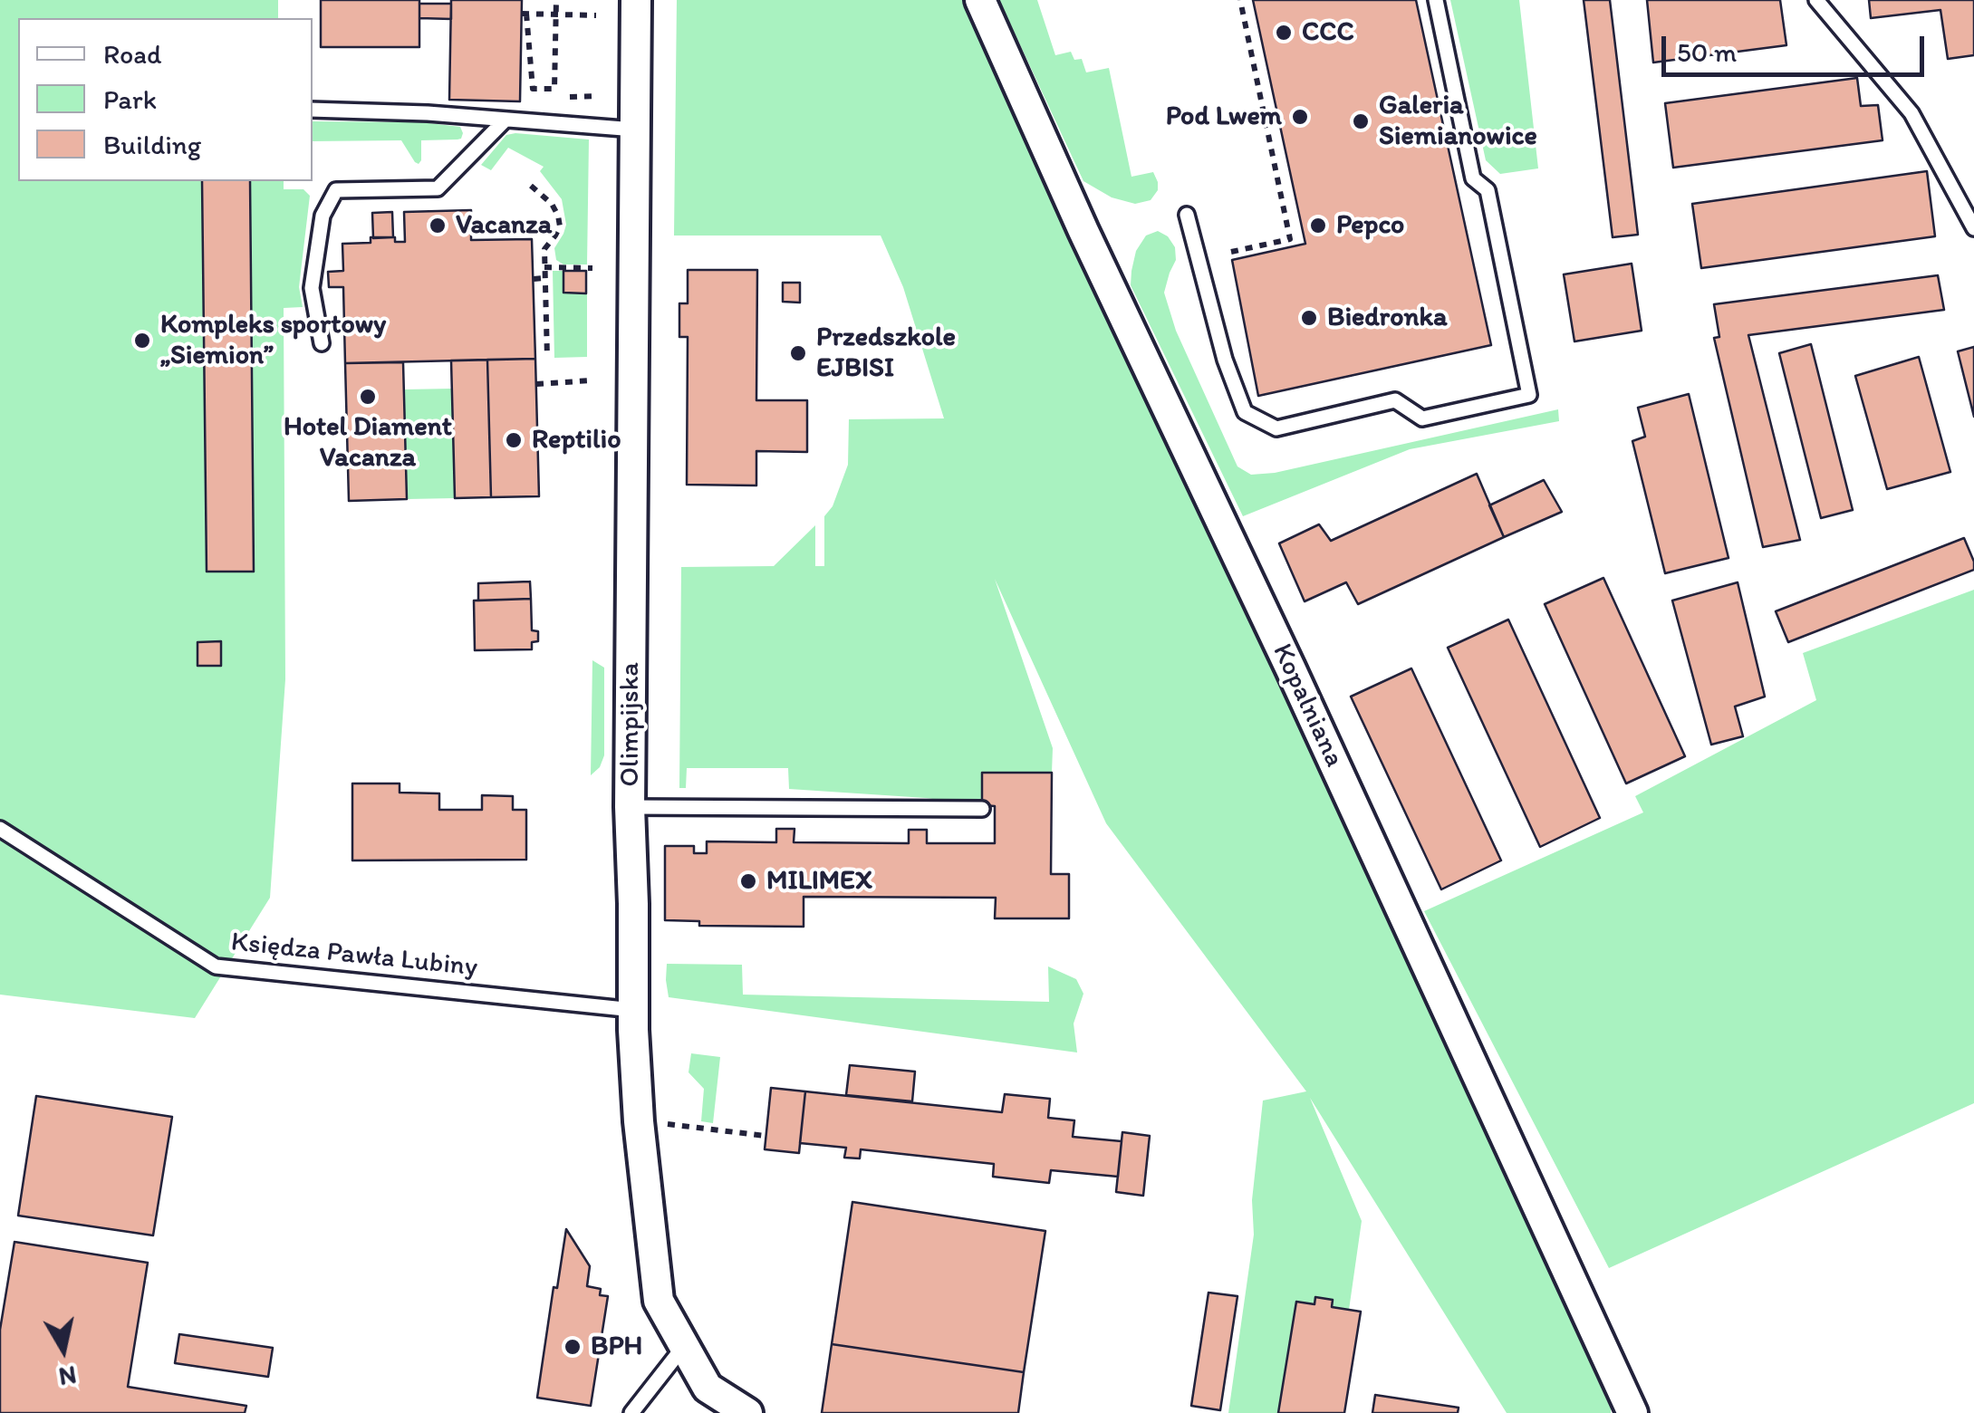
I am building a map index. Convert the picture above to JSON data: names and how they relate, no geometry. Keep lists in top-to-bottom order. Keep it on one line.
{"streets":{"street":["Kopalniana","Olimpijska"],"lane":["Księdza Pawła Lubiny"]},"crossings":[["Olimpijska","Księdza Pawła Lubiny"]],"places":["CCC","Pod Lwem","Galeria Siemianowice","Vacanza","Pepco","Biedronka","Kompleks sportowy „Siemion”","Przedszkole EJBISI","Hotel Diament Vacanza","Reptilio","MILIMEX","BPH"],"legend":["Road","Park","Building"],"scale_bar":"50 m","north":"bottom"}
